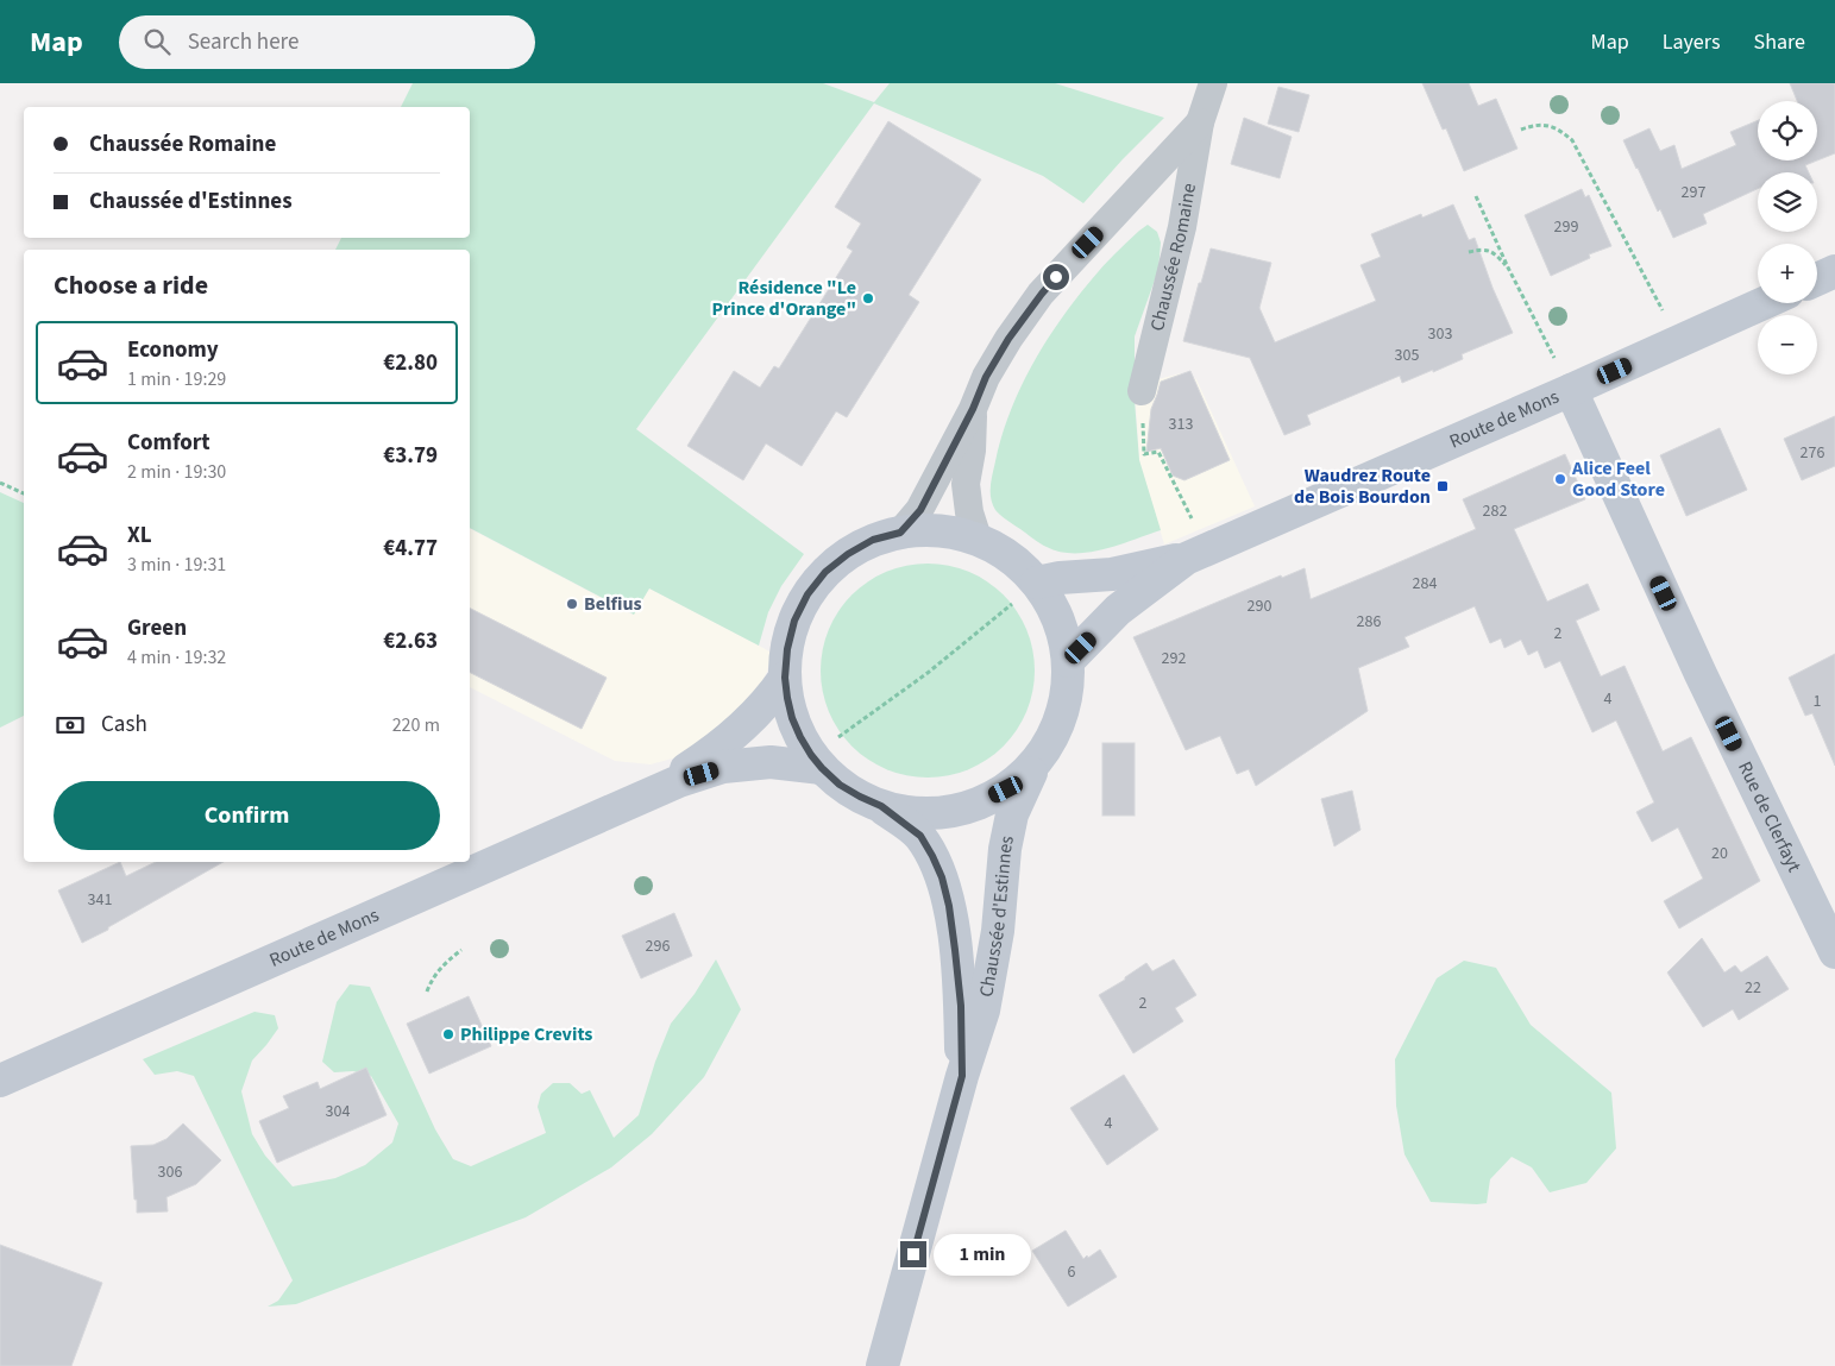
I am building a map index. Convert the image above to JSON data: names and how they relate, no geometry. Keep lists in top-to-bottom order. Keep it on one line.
{"streets":{"main road":["Route de Mons","Rue de Clerfayt","Chaussée d'Estinnes"],"street":["Chaussée Romaine"]},"crossings":[["Route de Mons","Rue de Clerfayt"]],"places":{"other":["Résidence \"Le Prince d'Orange\"","Alice Feel Good Store","Belfius","Philippe Crevits"],"transit":["Waudrez Route de Bois Bourdon"]},"house_numbers":["297","299","303","305","313","276","282","284","290","286","2","292","4","1","20","341","296","22","2","304","4","306","6"],"page":{"header":"Map","search":"Search here","nav":["Map","Layers","Share"],"map_buttons":["+","−"],"banner":["Chaussée Romaine","Chaussée d'Estinnes"],"heading":"Choose a ride","list":[{"name":"Economy","note":"1 min · 19:29","value":"€2.80"},{"name":"Comfort","note":"2 min · 19:30","value":"€3.79"},{"name":"XL","note":"3 min · 19:31","value":"€4.77"},{"name":"Green","note":"4 min · 19:32","value":"€2.63"}],"pay":["Cash","220 m"],"buttons":"Confirm","bubble":"1 min"}}
